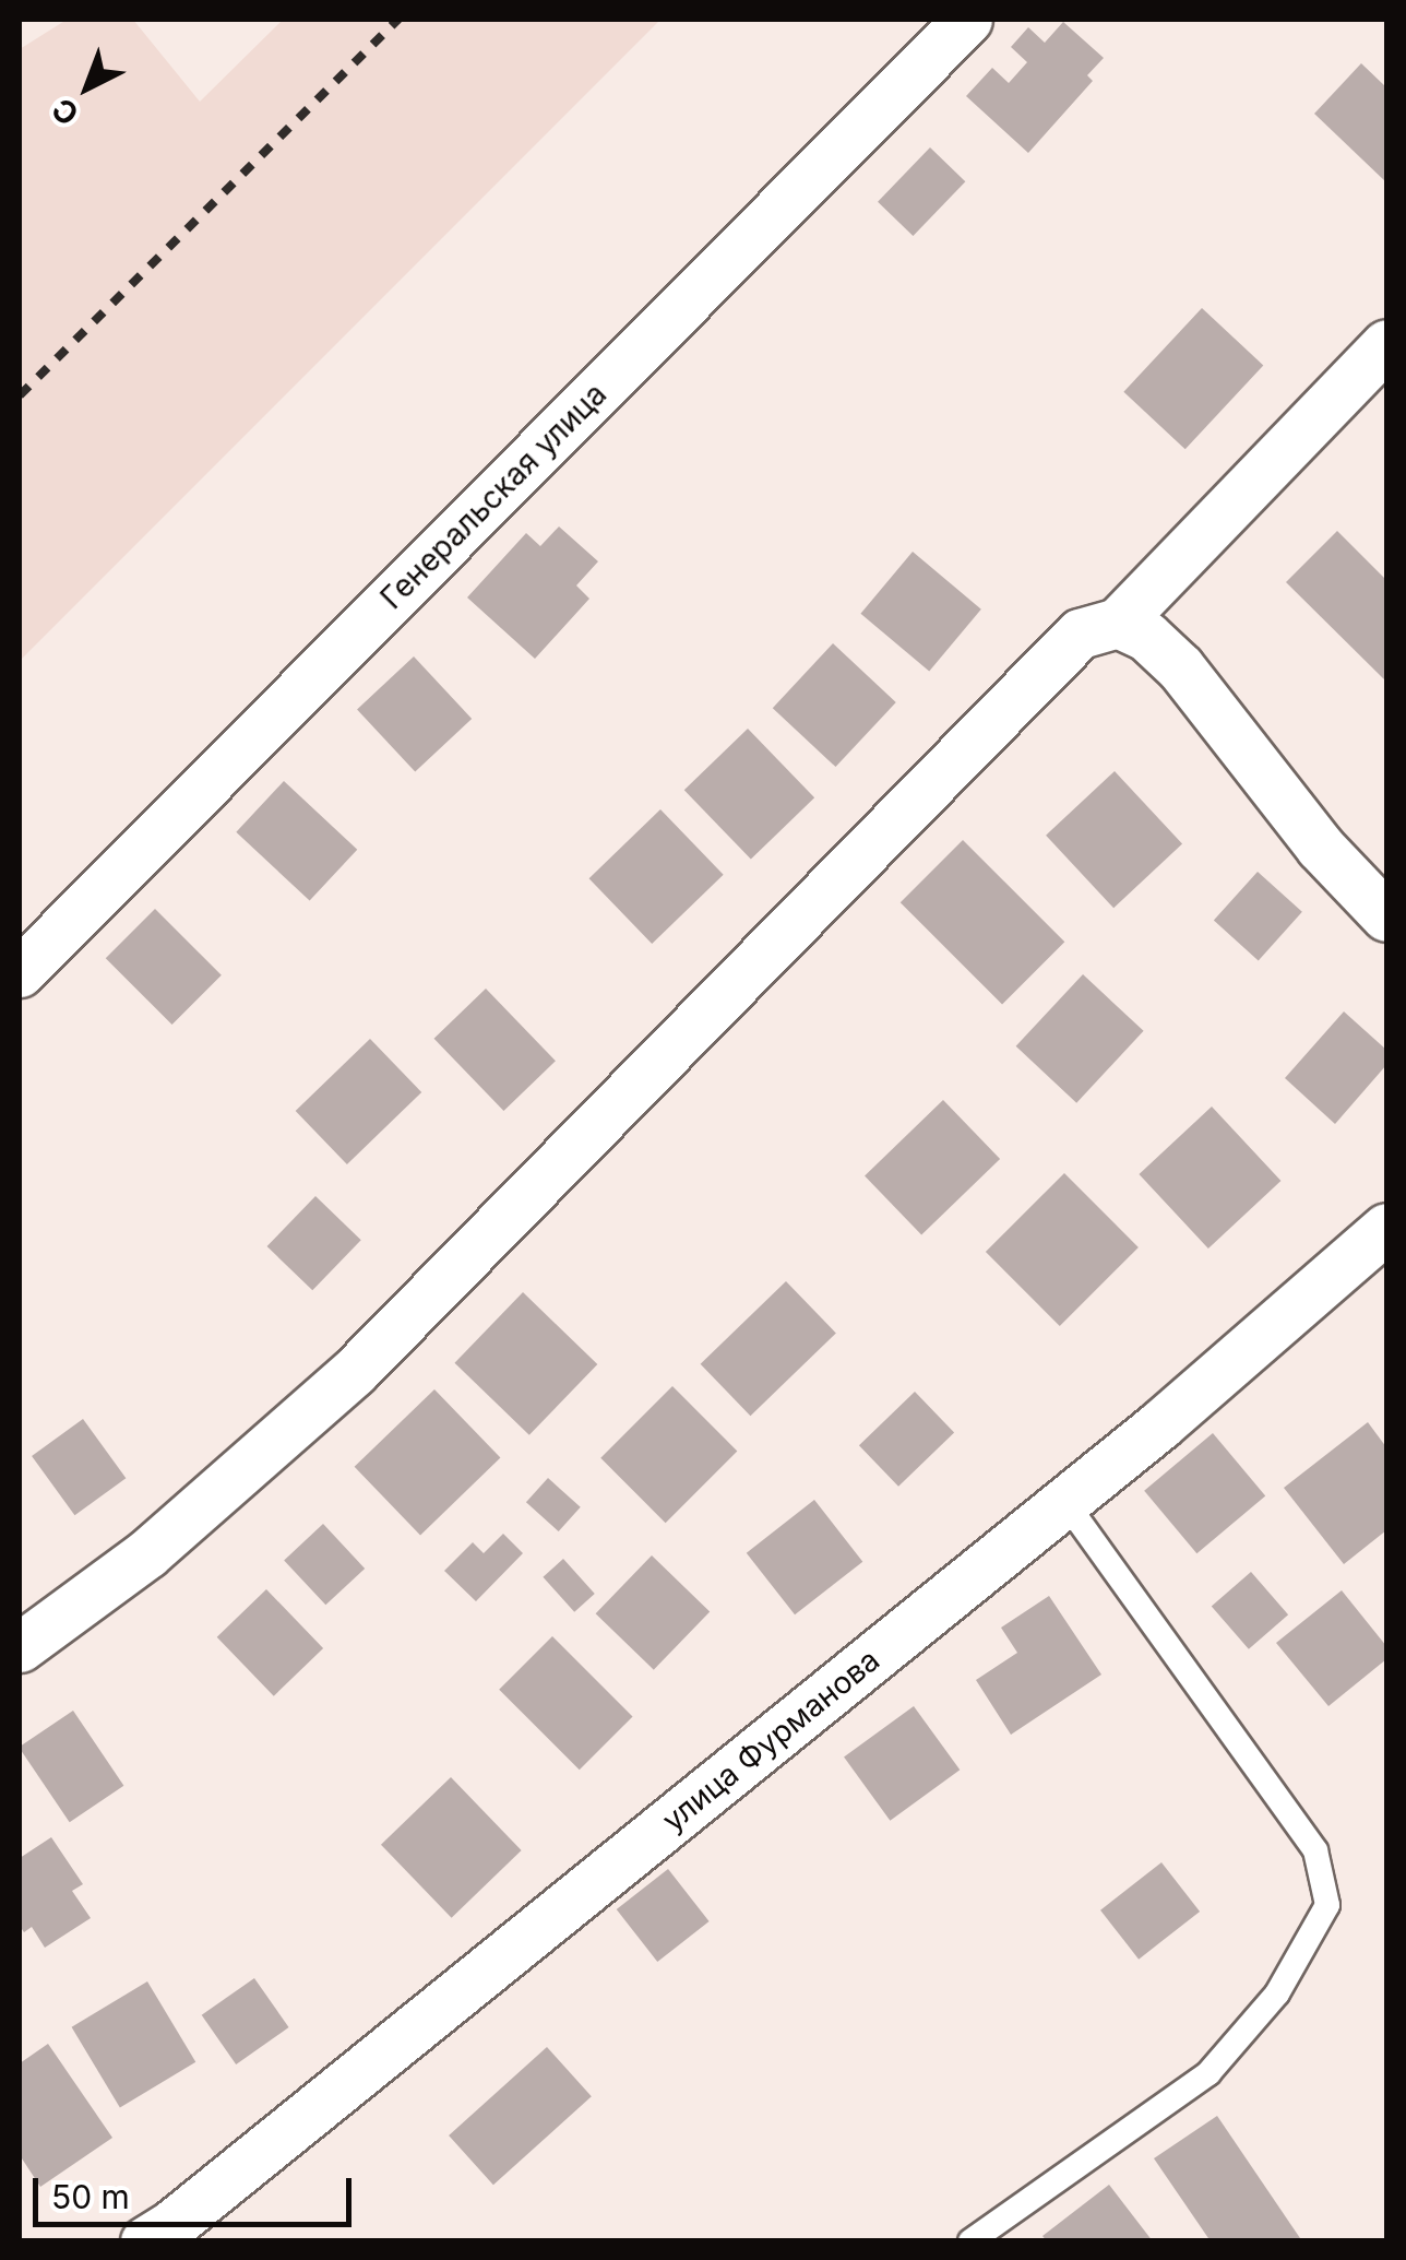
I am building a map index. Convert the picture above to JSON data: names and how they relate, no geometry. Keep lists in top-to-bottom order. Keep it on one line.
{"streets":{"street":["Генеральская улица","улица Фурманова"]},"scale_bar":"50 m","north":"bottom left"}
